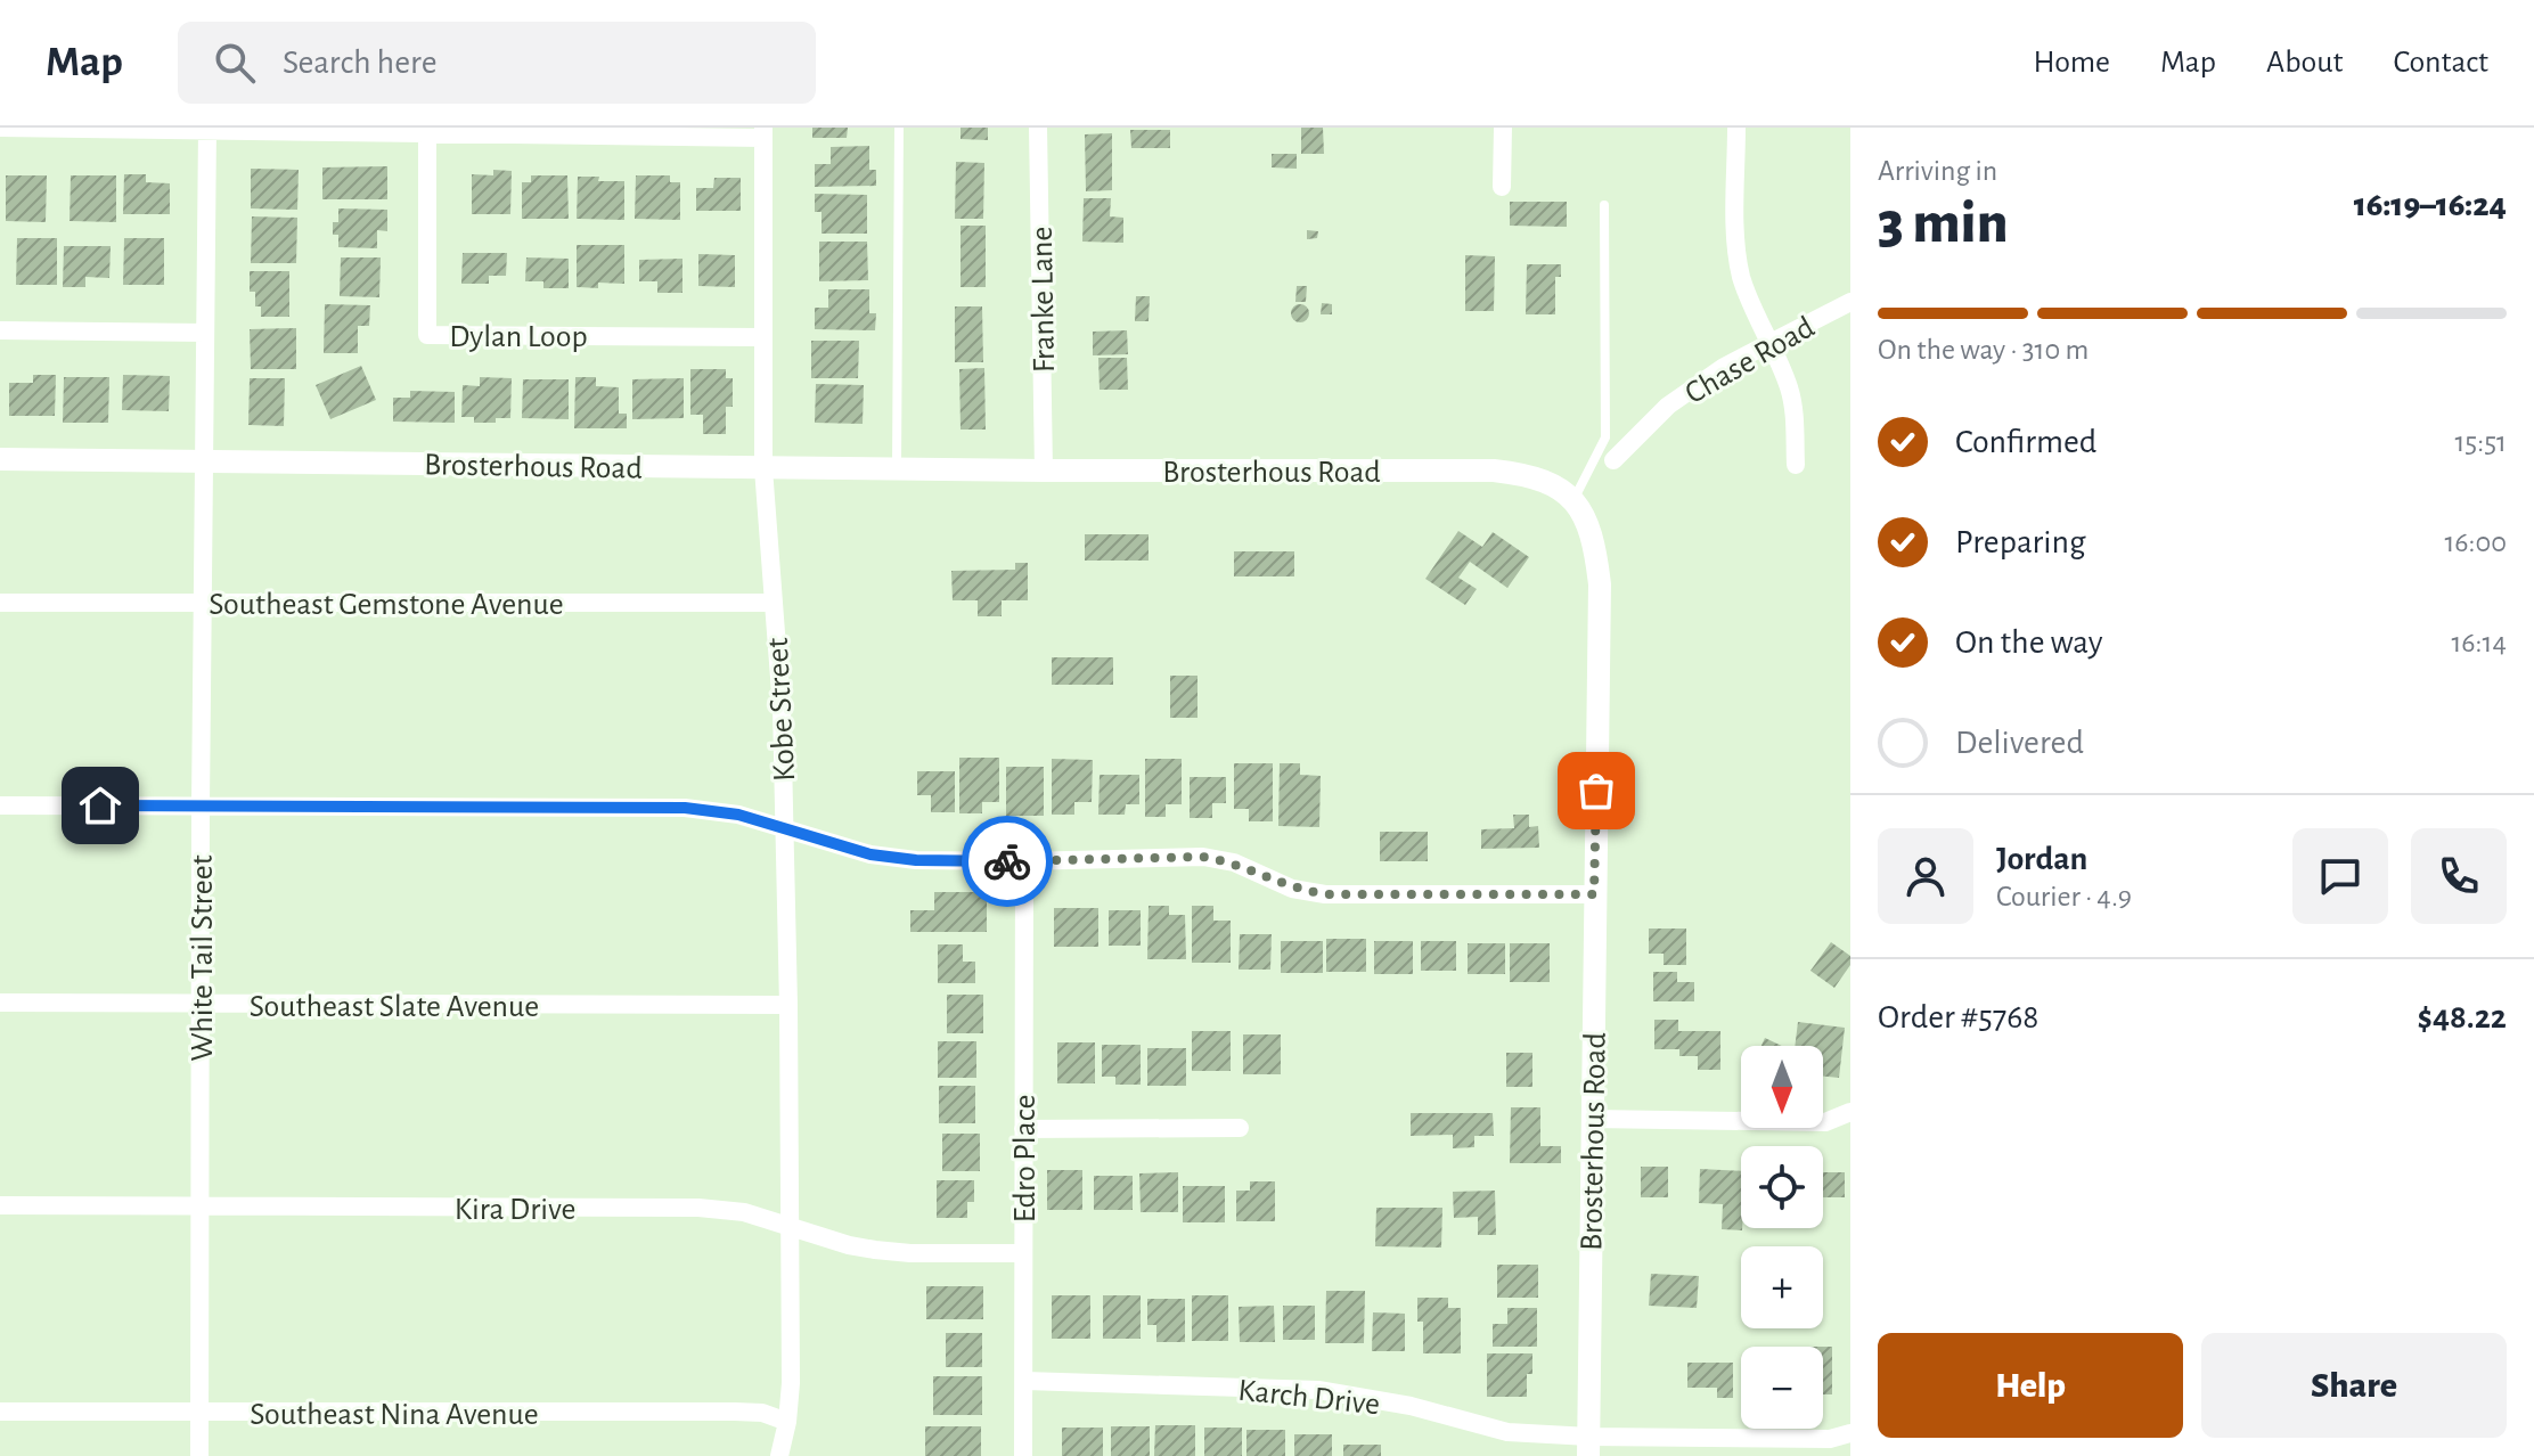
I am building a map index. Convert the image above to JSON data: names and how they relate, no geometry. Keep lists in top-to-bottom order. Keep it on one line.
{"streets":{"street":["Franke Lane","Dylan Loop","Chase Road","Brosterhous Road","Southeast Gemstone Avenue","Kobe Street","White Tail Street","Southeast Slate Avenue","Edro Place","Kira Drive","Karch Drive","Southeast Nina Avenue"]},"crossings":[["Franke Lane","Brosterhous Road"],["Dylan Loop","Kobe Street"],["Brosterhous Road","Kobe Street"],["Brosterhous Road","White Tail Street"],["Brosterhous Road","Karch Drive"],["Southeast Gemstone Avenue","Kobe Street"],["Southeast Gemstone Avenue","White Tail Street"],["Kobe Street","Southeast Slate Avenue"],["Kobe Street","Kira Drive"],["Kobe Street","Southeast Nina Avenue"],["White Tail Street","Southeast Slate Avenue"],["White Tail Street","Kira Drive"],["White Tail Street","Southeast Nina Avenue"],["Edro Place","Kira Drive"],["Edro Place","Karch Drive"]],"north":"bottom","page":{"header":"Map","search":"Search here","nav":["Home","Map","About","Contact"],"heading":["3 min","Arriving in","16:19–16:24"],"panel":["Jordan","Courier · 4.9","Order #5768","$48.22"],"bar":"On the way · 310 m","list":[["Confirmed","15:51"],["Preparing","16:00"],["On the way","16:14"],"Delivered"],"map_buttons":["+","−"],"buttons":["Help","Share"]}}
